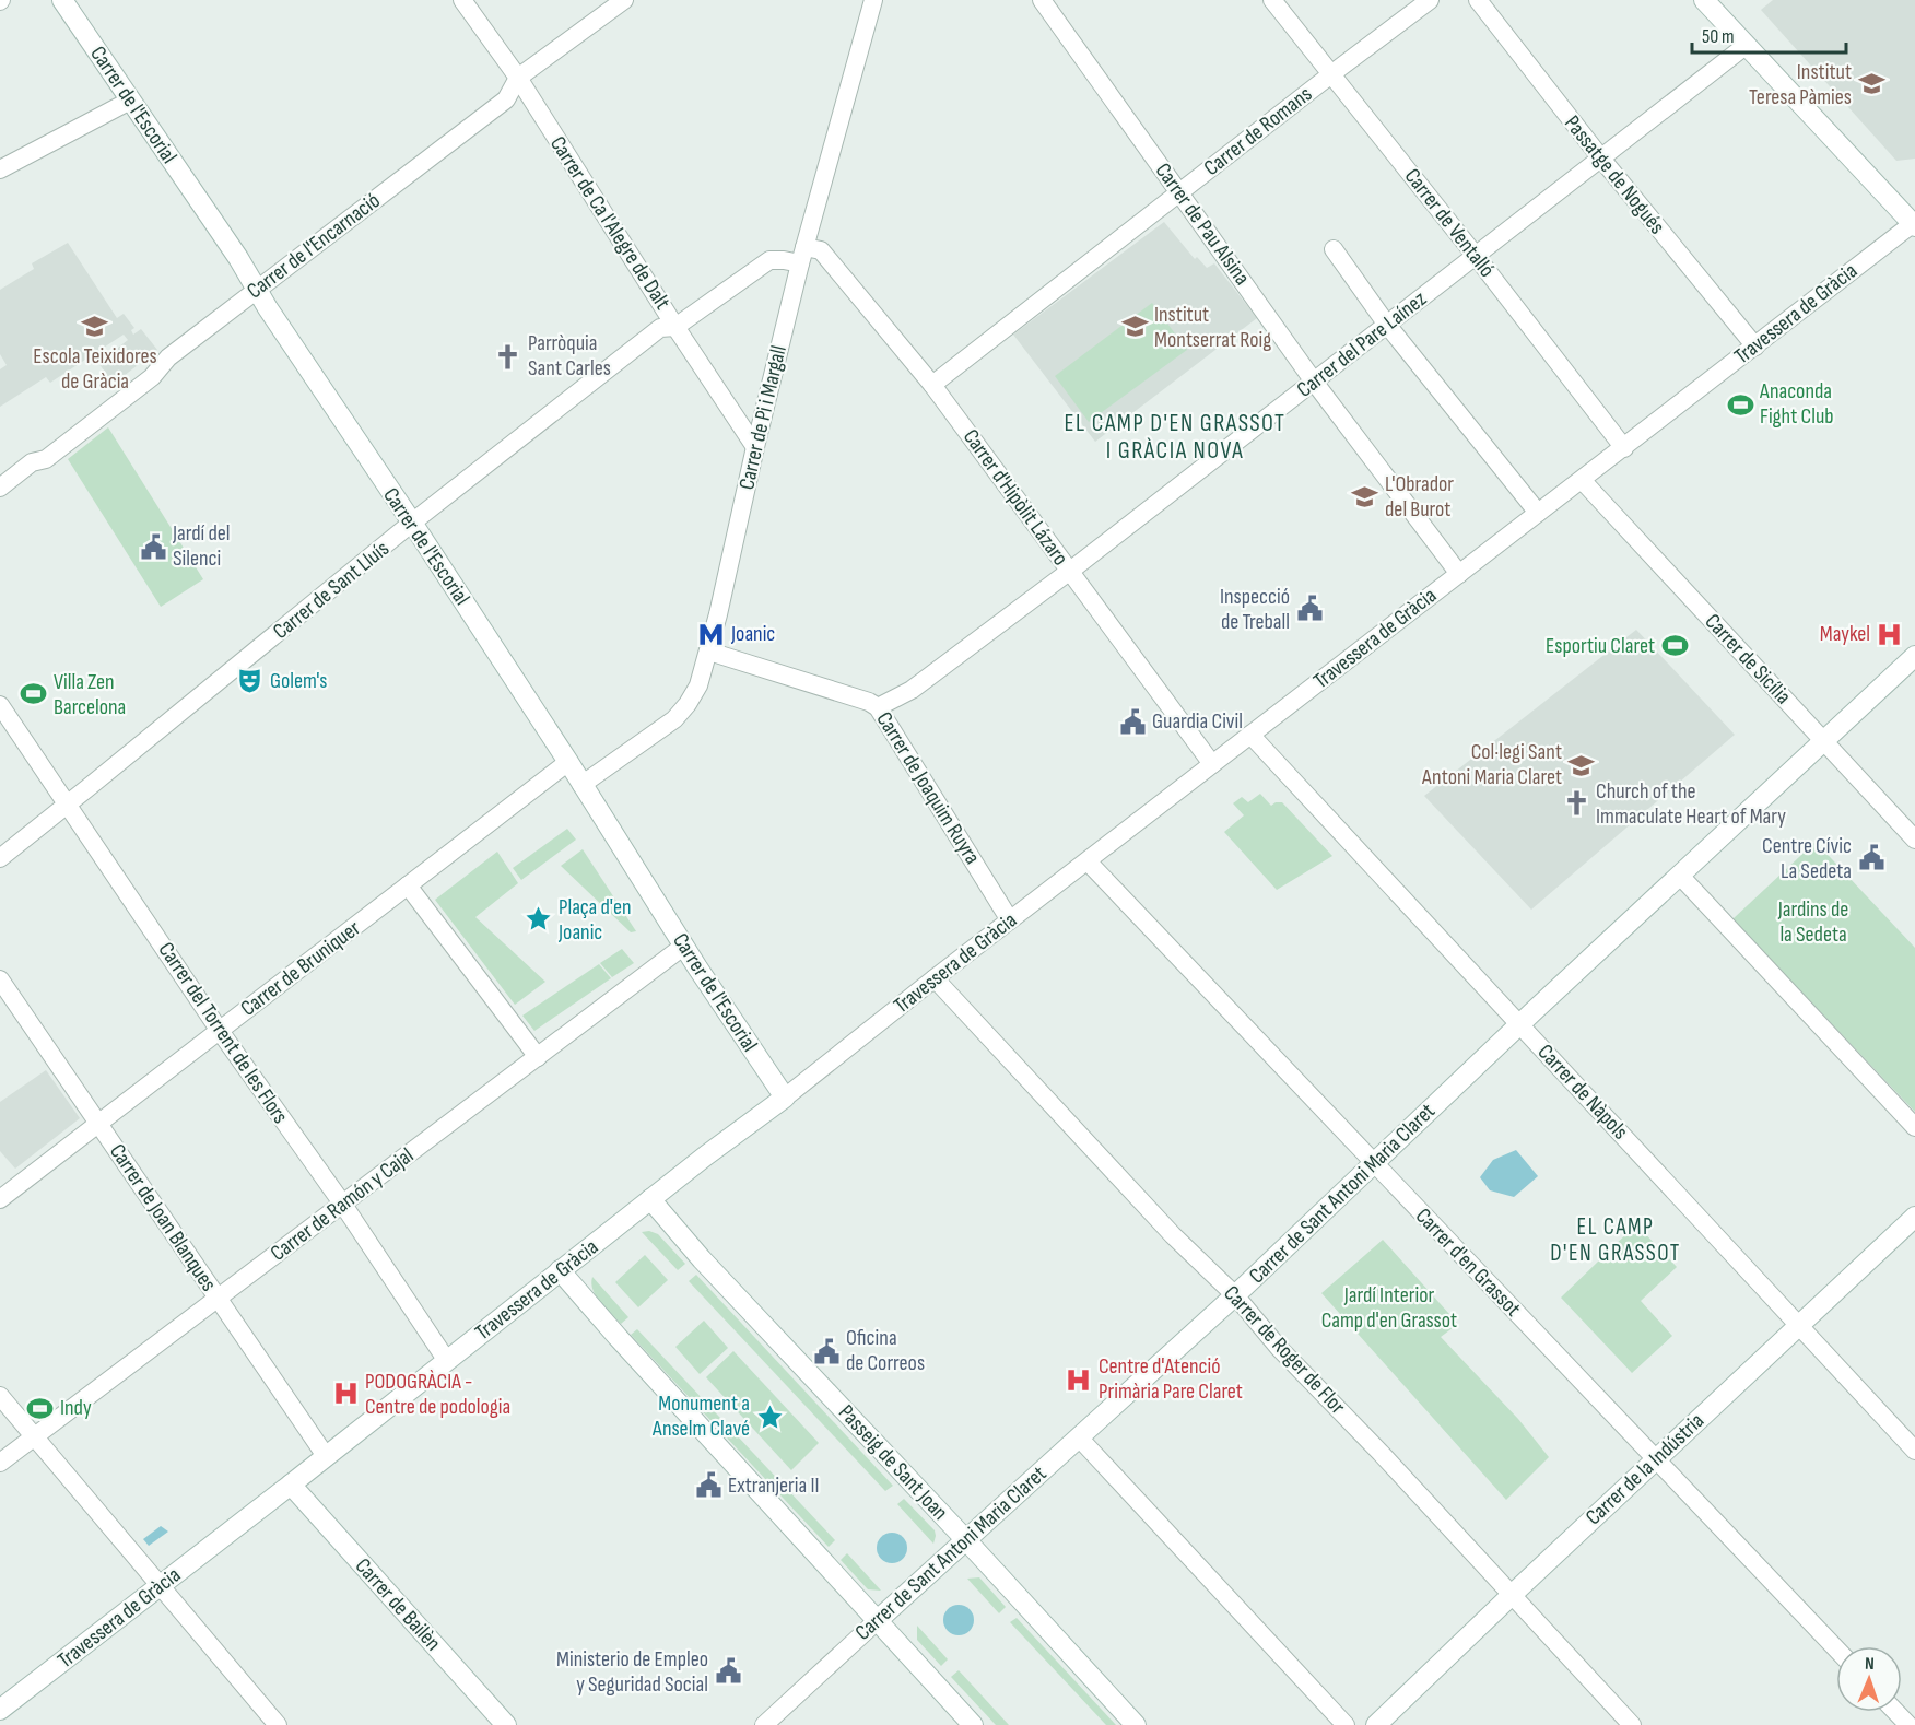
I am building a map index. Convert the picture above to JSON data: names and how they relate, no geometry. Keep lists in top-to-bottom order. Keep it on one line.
{"streets":{"street":["Carrer de l'Escorial","Carrer de Romans","Passatge de Nogués","Carrer de Ca l'Alegre de Dalt","Carrer de Ventalló","Carrer de Pau Alsina","Carrer de l'Encarnació","Travessera de Gràcia","Carrer del Pare Laínez","Carrer de Pi i Margall","Carrer d'Hipòlit Lázaro","Carrer de Sant Lluís","Carrer de Sicília","Carrer de Joaquim Ruyra","Carrer de Bruniquer","Carrer del Torrent de les Flors","Carrer de Nàpols","Carrer de Sant Antoni Maria Claret","Carrer de Ramón y Cajal","Carrer de Joan Blanques","Carrer d'en Grassot","Carrer de Roger de Flor","Passeig de Sant Joan","Carrer de la Indústria","Carrer de Bailèn"]},"crossings":[["Carrer de l'Escorial","Carrer de l'Encarnació"],["Carrer de l'Escorial","Travessera de Gràcia"],["Carrer de l'Escorial","Carrer de Pi i Margall"],["Carrer de l'Escorial","Carrer de Sant Lluís"],["Carrer de l'Escorial","Carrer de Bruniquer"],["Carrer de l'Escorial","Carrer de Ramón y Cajal"],["Carrer de Romans","Carrer de Ventalló"],["Carrer de Romans","Carrer de Pau Alsina"],["Carrer de Romans","Carrer d'Hipòlit Lázaro"],["Passatge de Nogués","Travessera de Gràcia"],["Passatge de Nogués","Carrer del Pare Laínez"],["Carrer de Ca l'Alegre de Dalt","Carrer de l'Encarnació"],["Carrer de Ca l'Alegre de Dalt","Carrer de Pi i Margall"],["Carrer de Ca l'Alegre de Dalt","Carrer de Sant Lluís"],["Carrer de Ventalló","Travessera de Gràcia"],["Carrer de Ventalló","Carrer del Pare Laínez"],["Carrer de Pau Alsina","Travessera de Gràcia"],["Carrer de Pau Alsina","Carrer del Pare Laínez"],["Travessera de Gràcia","Carrer d'Hipòlit Lázaro"],["Travessera de Gràcia","Carrer de Sicília"],["Travessera de Gràcia","Carrer de Joaquim Ruyra"],["Travessera de Gràcia","Carrer del Torrent de les Flors"],["Travessera de Gràcia","Carrer de Nàpols"],["Travessera de Gràcia","Carrer de Joan Blanques"],["Travessera de Gràcia","Carrer d'en Grassot"],["Travessera de Gràcia","Carrer de Roger de Flor"],["Travessera de Gràcia","Passeig de Sant Joan"],["Travessera de Gràcia","Carrer de Bailèn"],["Carrer del Pare Laínez","Carrer d'Hipòlit Lázaro"],["Carrer del Pare Laínez","Carrer de Joaquim Ruyra"],["Carrer de Pi i Margall","Carrer d'Hipòlit Lázaro"],["Carrer de Pi i Margall","Carrer de Sant Lluís"],["Carrer de Pi i Margall","Carrer de Joaquim Ruyra"],["Carrer d'Hipòlit Lázaro","Carrer de Sant Lluís"],["Carrer de Sant Lluís","Carrer del Torrent de les Flors"],["Carrer de Sicília","Carrer de Sant Antoni Maria Claret"],["Carrer de Bruniquer","Carrer del Torrent de les Flors"],["Carrer de Bruniquer","Carrer de Joan Blanques"],["Carrer del Torrent de les Flors","Carrer de Ramón y Cajal"],["Carrer de Nàpols","Carrer de Sant Antoni Maria Claret"],["Carrer de Nàpols","Carrer de la Indústria"],["Carrer de Sant Antoni Maria Claret","Carrer d'en Grassot"],["Carrer de Sant Antoni Maria Claret","Carrer de Roger de Flor"],["Carrer de Sant Antoni Maria Claret","Passeig de Sant Joan"],["Carrer de Ramón y Cajal","Carrer de Joan Blanques"],["Carrer d'en Grassot","Carrer de la Indústria"],["Carrer de Roger de Flor","Carrer de la Indústria"]],"districts":["EL CAMP D'EN GRASSOT I GRÀCIA NOVA","EL CAMP D'EN GRASSOT"],"parks":["Jardins de la Sedeta","Jardí Interior Camp d'en Grassot"],"places":{"school or university":["Institut Teresa Pàmies","Escola Teixidores de Gràcia","Institut Montserrat Roig","L'Obrador del Burot","Col·legi Sant Antoni Maria Claret"],"church":["Parròquia Sant Carles","Church of the Immaculate Heart of Mary"],"sports":["Anaconda Fight Club","Esportiu Claret","Villa Zen Barcelona","Indy"],"public building":["Jardí del Silenci","Inspecció de Treball","Guardia Civil","Centre Cívic La Sedeta","Oficina de Correos","Extranjeria II","Ministerio de Empleo y Seguridad Social"],"metro station":["Joanic"],"hospital":["Maykel","Centre d'Atenció Primària Pare Claret","PODOGRÀCIA - Centre de podologia"],"theatre":["Golem's"],"place":["Plaça d'en Joanic","Monument a Anselm Clavé"]},"scale_bar":"50 m","north":"top"}
